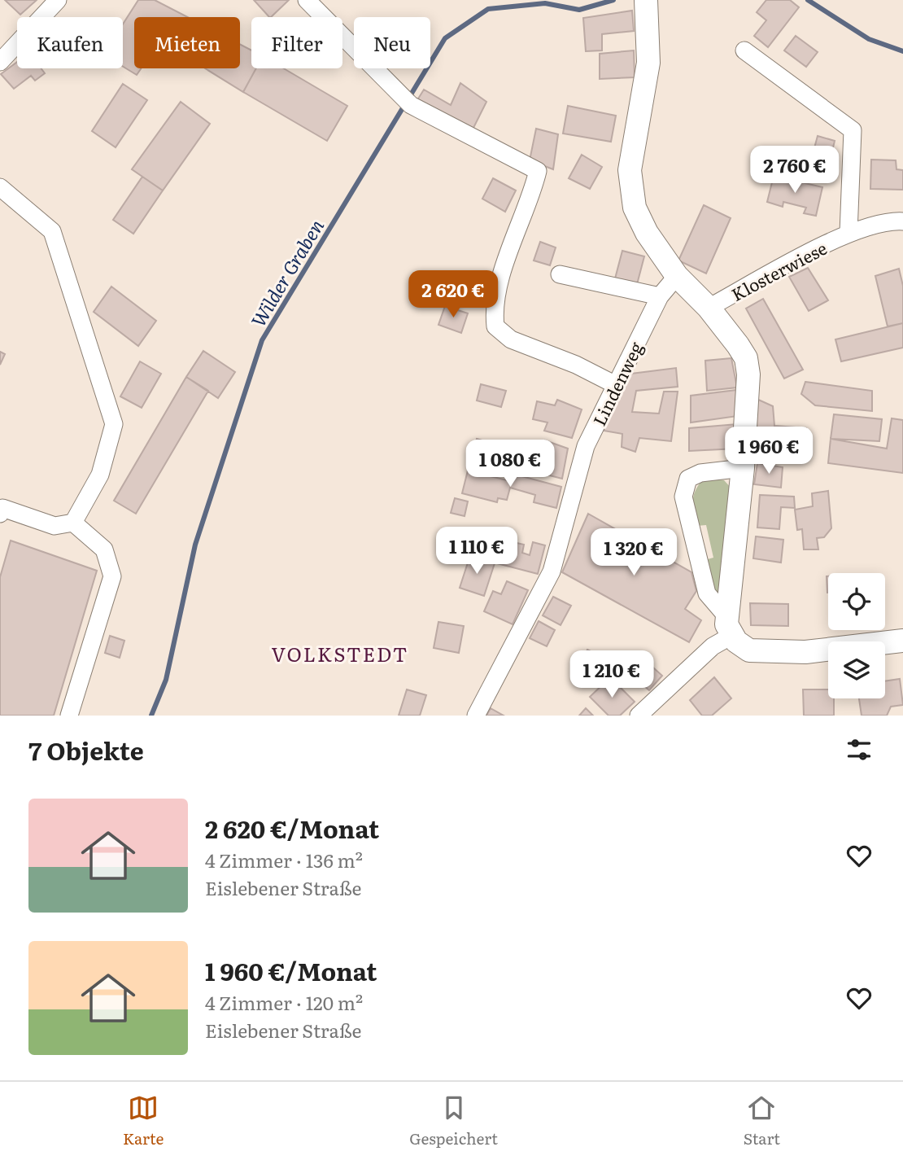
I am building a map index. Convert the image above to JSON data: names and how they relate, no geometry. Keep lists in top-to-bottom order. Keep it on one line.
{"streets":{"street":["Klosterwiese","Lindenweg"]},"districts":["VOLKSTEDT"],"water":["Wilder Graben"],"page":{"chip":["Kaufen","Mieten","Filter","Neu"],"price":["2 760 €","2 620 €","1 960 €","1 080 €","1 110 €","1 320 €","1 210 €"],"heading":"7 Objekte","list":[{"name":"2 620 €/Monat","note":"4 Zimmer · 136 m² · Eislebener Straße"},{"name":"1 960 €/Monat","note":"4 Zimmer · 120 m² · Eislebener Straße"}],"tabs":["Karte","Gespeichert","Start"]}}
